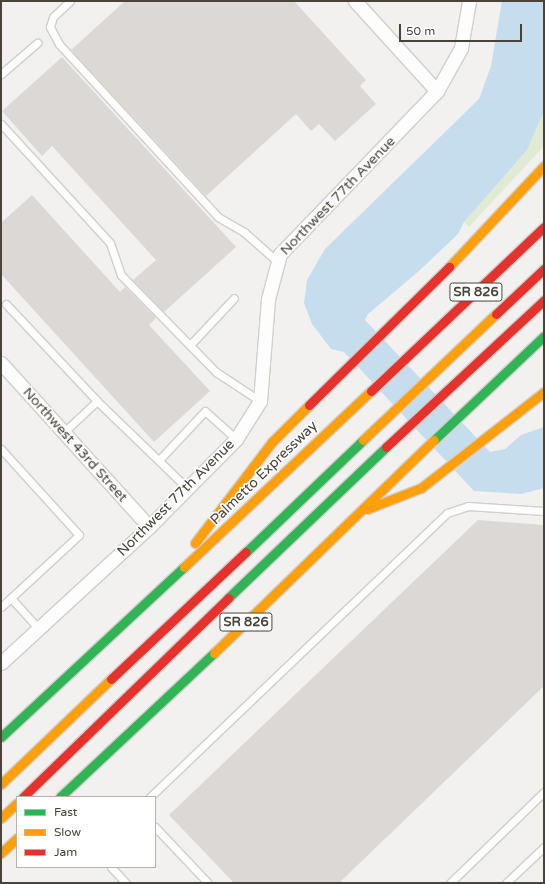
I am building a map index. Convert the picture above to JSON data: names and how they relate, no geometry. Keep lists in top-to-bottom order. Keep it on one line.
{"streets":{"highway":["SR 826","Palmetto Expressway"],"street":["Northwest 77th Avenue","Northwest 43rd Street"]},"crossings":[["Northwest 77th Avenue","Northwest 43rd Street"]],"legend":["Fast","Slow","Jam"],"scale_bar":"50 m"}
